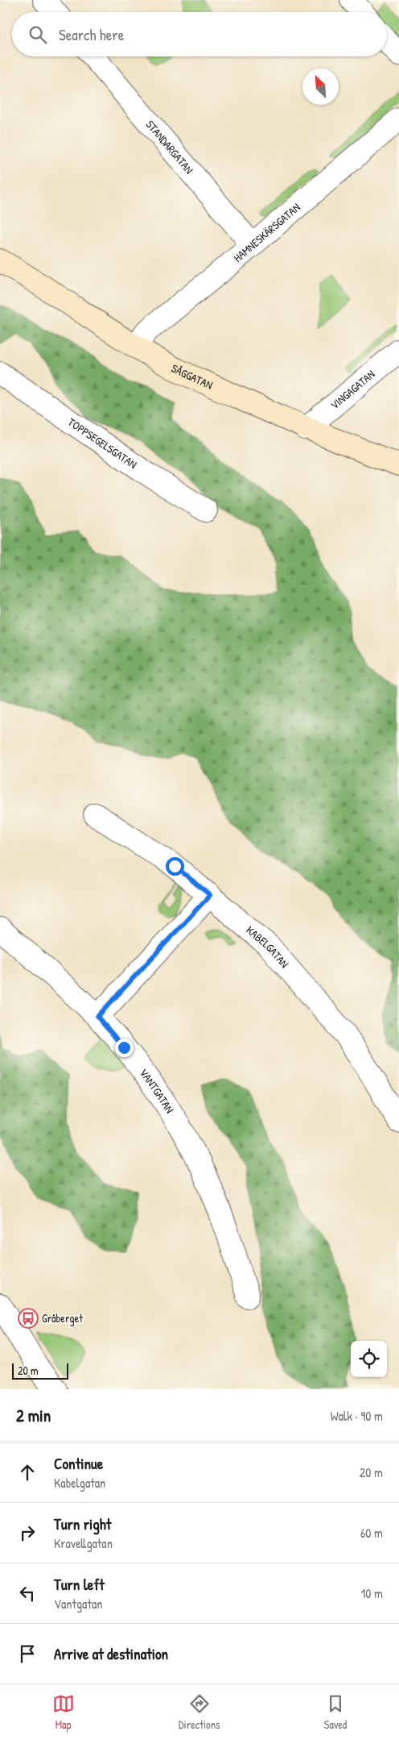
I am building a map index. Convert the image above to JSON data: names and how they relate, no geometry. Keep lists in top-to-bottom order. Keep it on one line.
{"streets":{"street":["STANDARGATAN","HAMNESKÄRSGATAN","SÅGGATAN","VINGAGATAN","TOPPSEGELSGATAN","KABELGATAN","VANTGATAN"]},"crossings":[["STANDARGATAN","HAMNESKÄRSGATAN"],["HAMNESKÄRSGATAN","SÅGGATAN"],["SÅGGATAN","VINGAGATAN"]],"places":{"bus stop":["Gråberget"]},"scale_bar":"20 m","north":"top left","page":{"search":"Search here","scale":"20 m","heading":["2 min","Walk · 90 m"],"list":[["Continue","Kabelgatan","20 m"],["Turn right","Kravellgatan","60 m"],["Turn left","Vantgatan","10 m"],"Arrive at destination"],"nav":["Map","Directions","Saved"]}}
